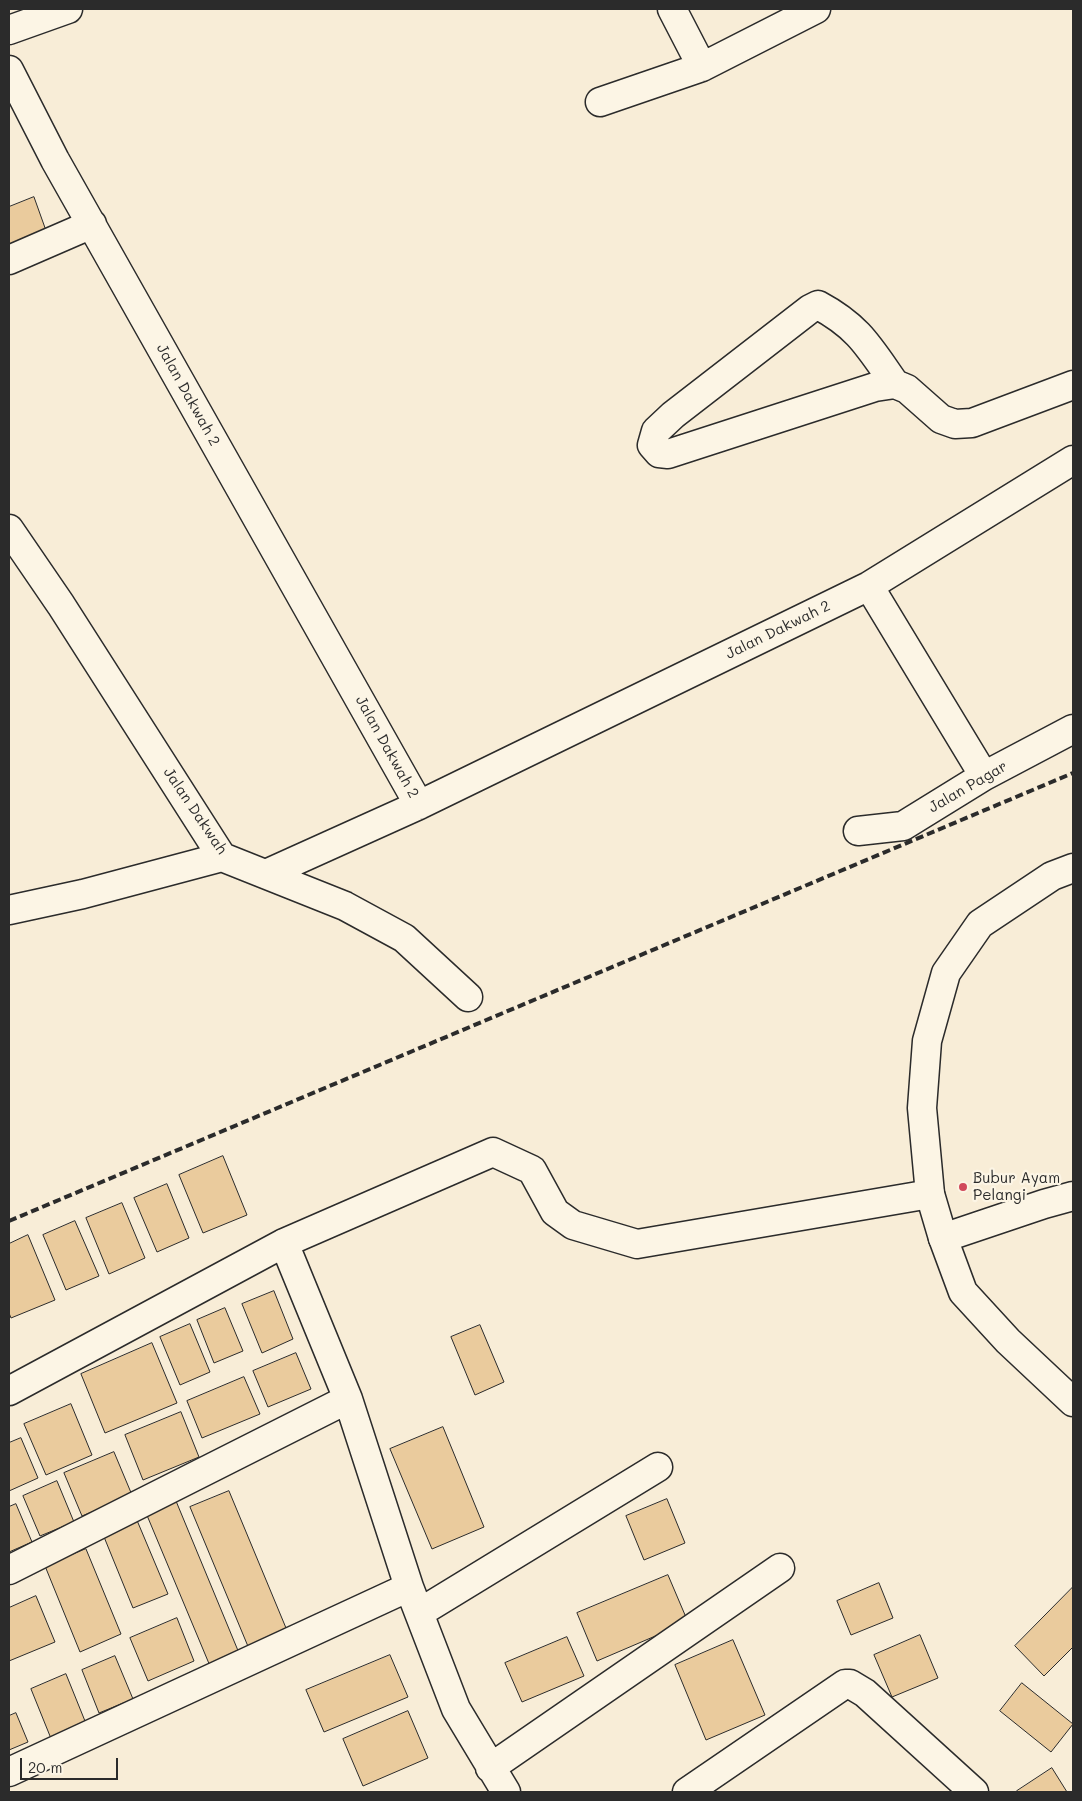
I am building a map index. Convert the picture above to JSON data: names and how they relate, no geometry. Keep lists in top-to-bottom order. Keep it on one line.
{"streets":{"street":["Jalan Dakwah 2","Jalan Pagar","Jalan Dakwah"]},"places":["Bubur Ayam Pelangi"],"scale_bar":"20 m"}
